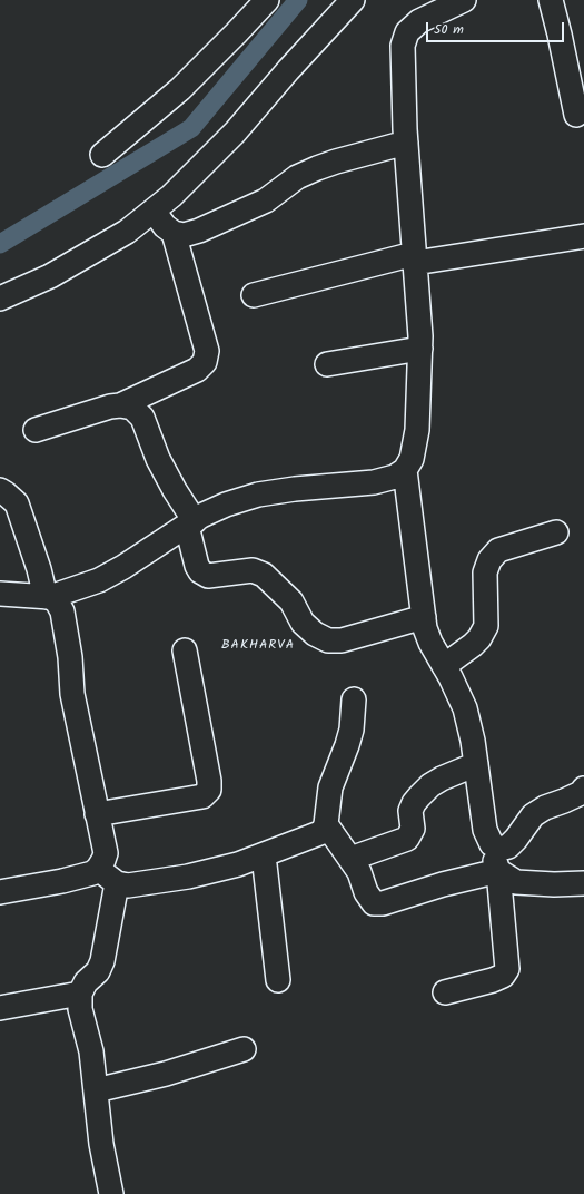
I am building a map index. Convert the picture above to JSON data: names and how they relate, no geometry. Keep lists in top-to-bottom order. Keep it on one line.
{"districts":["BAKHARVA"],"scale_bar":"50 m"}
